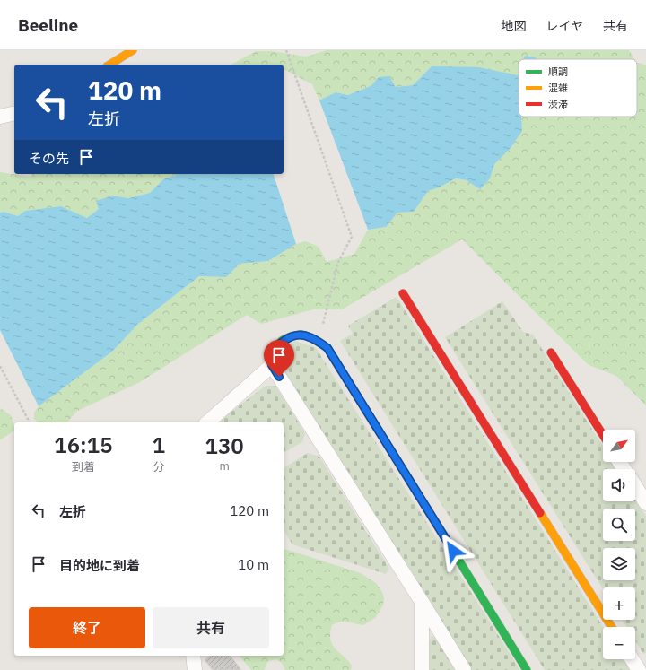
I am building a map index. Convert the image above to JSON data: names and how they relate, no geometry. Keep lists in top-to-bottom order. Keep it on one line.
{"legend":["順調","混雑","渋滞"],"north":"top right","page":{"header":"Beeline","nav":["地図","レイヤ","共有"],"turn":["120 m","左折"],"then":"その先","eta":["16:15","到着","1","分","130","m"],"map_buttons":["+","−"],"list":[{"name":"左折","value":"120 m"},{"name":"目的地に到着","value":"10 m"}],"buttons":["終了","共有"]}}
